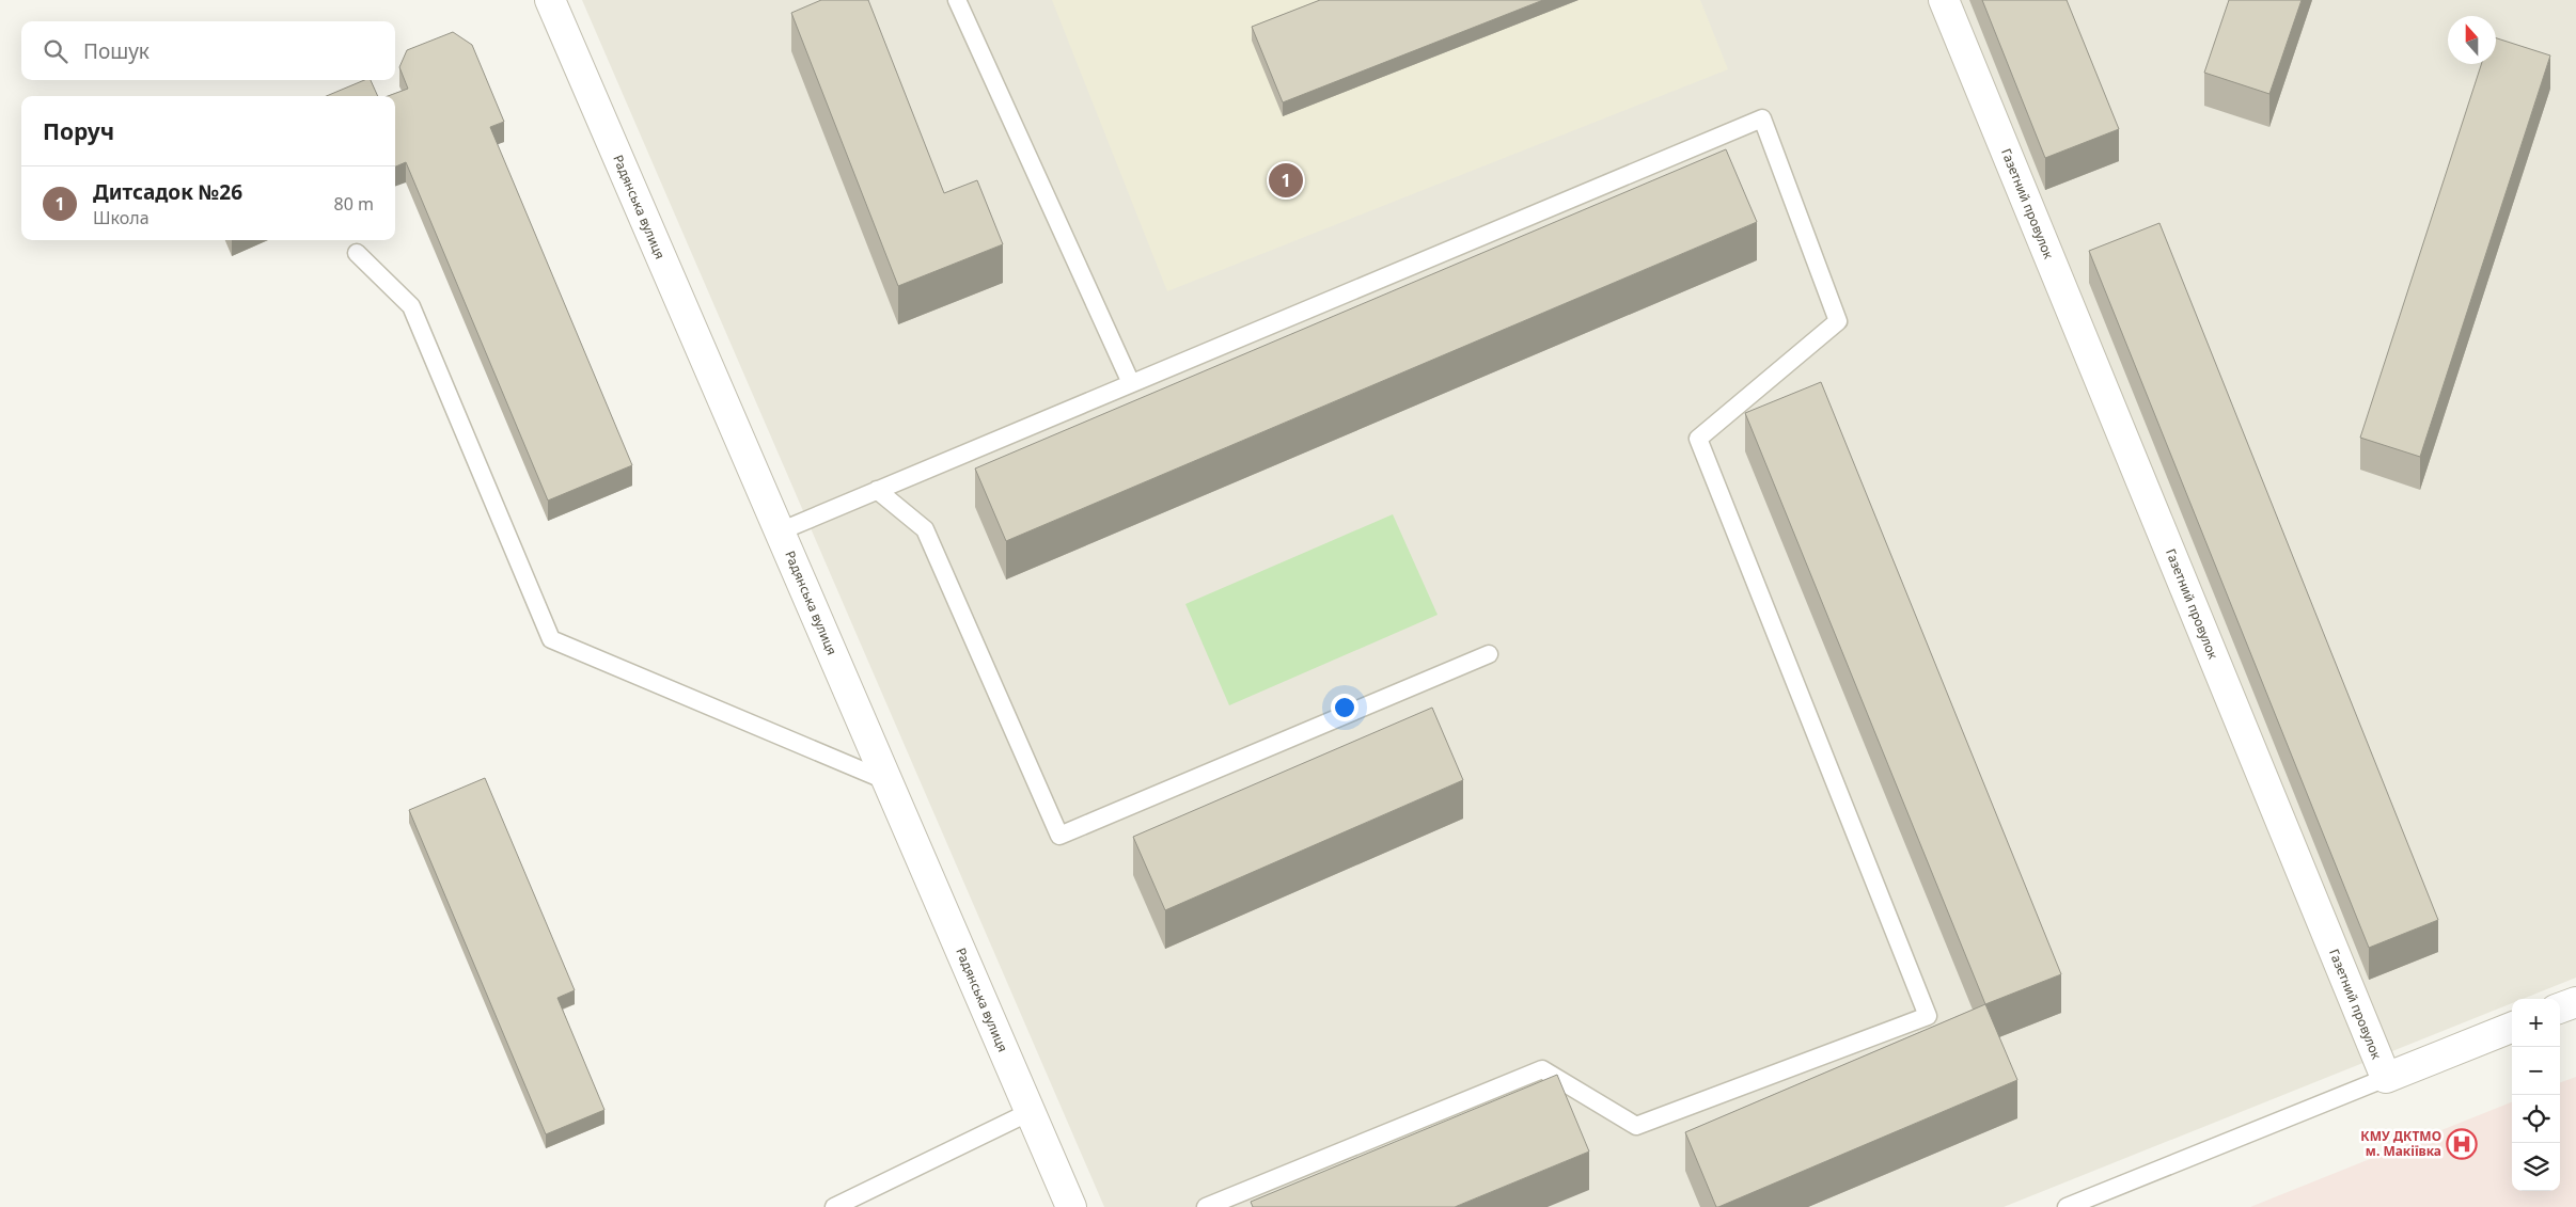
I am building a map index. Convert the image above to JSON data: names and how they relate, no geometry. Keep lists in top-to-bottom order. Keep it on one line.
{"streets":{"street":["Газетний провулок","Радянська вулиця"]},"places":{"hospital":["КМУ ДКТМО м. Макіївка"]},"north":"top","page":{"search":"Пошук","heading":"Поруч","pins":"1","list":[{"mark":"1","name":"Дитсадок №26","note":"Школа","value":"80 m"}],"map_buttons":["+","−"]}}
